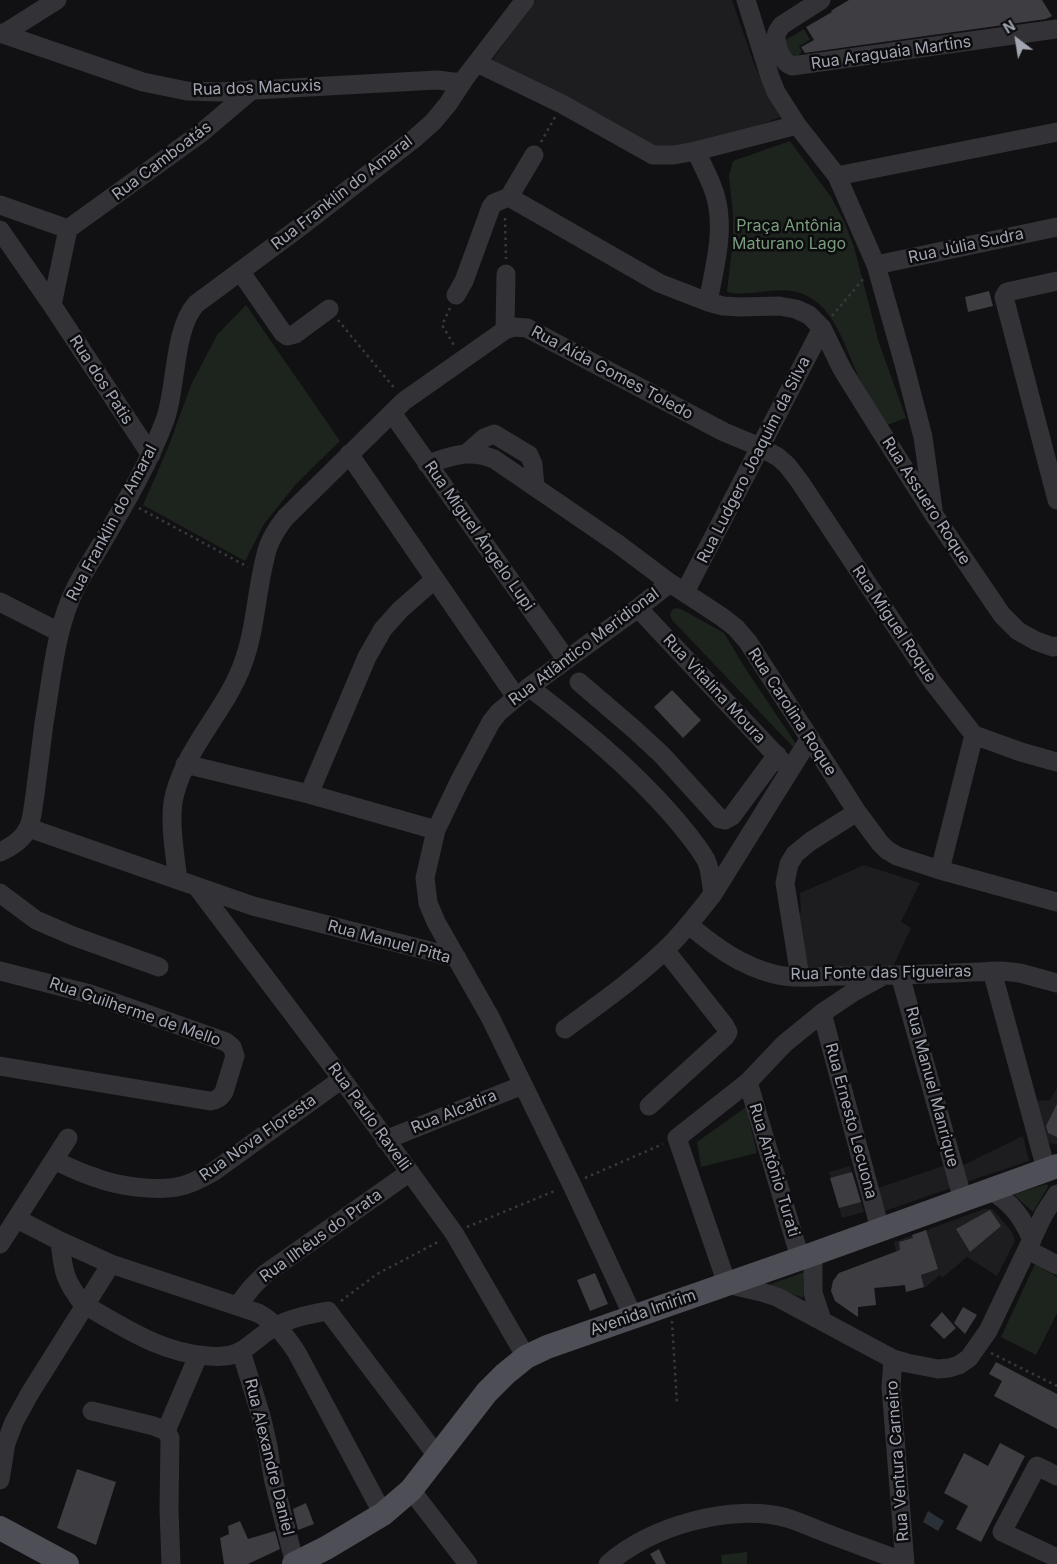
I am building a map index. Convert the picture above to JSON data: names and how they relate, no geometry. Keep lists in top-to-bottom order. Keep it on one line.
{"streets":{"main road":["Avenida Imirim"],"street":["Rua Araguaia Martins","Rua dos Macuxis","Rua Camboatás","Rua Franklin do Amaral","Rua Júlia Sudra","Rua Aída Gomes Toledo","Rua dos Patis","Rua Ludgero Joaquim da Silva","Rua Assuero Roque","Rua Miguel Ângelo Lupi","Rua Miguel Roque","Rua Atlântico Meridional","Rua Vitalina Moura","Rua Carolina Roque","Rua Manuel Pitta","Rua Fonte das Figueiras","Rua Guilherme de Mello","Rua Manuel Manrique","Rua Alcatira","Rua Paulo Ravelli","Rua Ernesto Lecuona","Rua Nova Floresta","Rua Antônio Turati","Rua Ilhéus do Prata","Rua Alexandre Daniel","Rua Ventura Carneiro"]},"crossings":[["Rua dos Macuxis","Rua Camboatás"],["Rua dos Macuxis","Rua Franklin do Amaral"],["Rua Franklin do Amaral","Rua dos Patis"],["Rua Franklin do Amaral","Rua Manuel Pitta"],["Rua Aída Gomes Toledo","Rua Ludgero Joaquim da Silva"],["Rua Aída Gomes Toledo","Rua Miguel Roque"],["Rua Ludgero Joaquim da Silva","Rua Assuero Roque"],["Rua Ludgero Joaquim da Silva","Rua Miguel Roque"],["Rua Ludgero Joaquim da Silva","Rua Atlântico Meridional"],["Rua Ludgero Joaquim da Silva","Rua Carolina Roque"],["Rua Miguel Ângelo Lupi","Rua Atlântico Meridional"],["Rua Miguel Ângelo Lupi","Rua Carolina Roque"],["Rua Atlântico Meridional","Rua Vitalina Moura"],["Rua Atlântico Meridional","Rua Carolina Roque"],["Rua Atlântico Meridional","Rua Manuel Pitta"],["Rua Manuel Pitta","Rua Alcatira"],["Rua Manuel Pitta","Rua Paulo Ravelli"],["Rua Manuel Pitta","Avenida Imirim"],["Rua Fonte das Figueiras","Rua Manuel Manrique"],["Rua Manuel Manrique","Avenida Imirim"],["Rua Alcatira","Rua Paulo Ravelli"],["Rua Paulo Ravelli","Rua Nova Floresta"],["Rua Paulo Ravelli","Rua Ilhéus do Prata"],["Rua Paulo Ravelli","Avenida Imirim"],["Rua Ernesto Lecuona","Avenida Imirim"],["Rua Antônio Turati","Avenida Imirim"],["Avenida Imirim","Rua Alexandre Daniel"]],"parks":["Praça Antônia Maturano Lago"],"north":"top left"}
